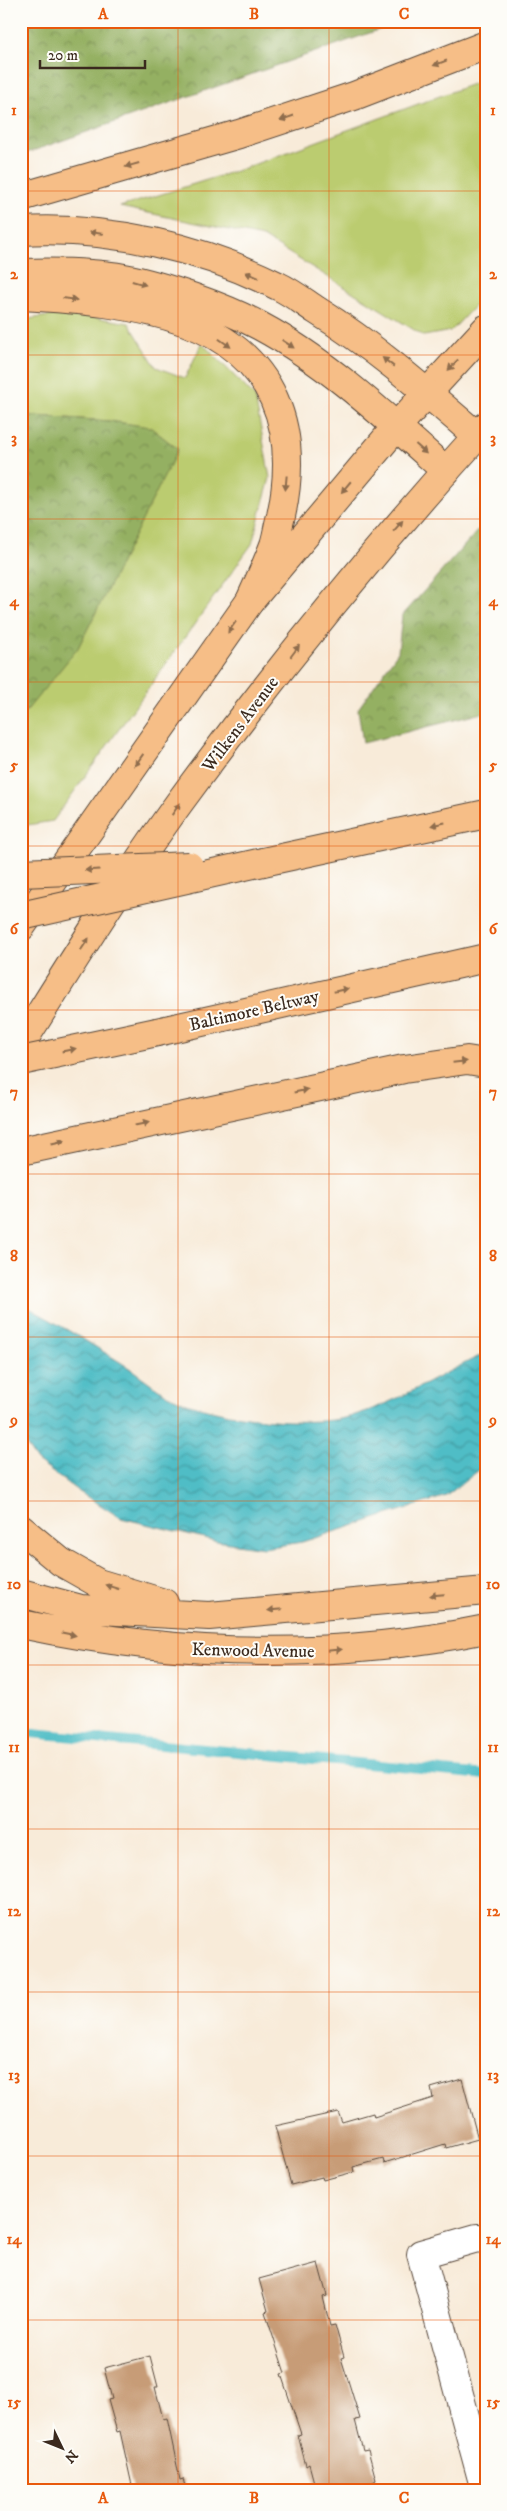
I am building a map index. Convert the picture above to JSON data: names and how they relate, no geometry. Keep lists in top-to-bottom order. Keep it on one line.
{"streets":{"main road":["Wilkens Avenue","Baltimore Beltway","Kenwood Avenue"]},"scale_bar":"20 m","north":"bottom right","grid":{"columns":["A","B","C"],"rows":["1","2","3","4","5","6","7","8","9","10","11","12","13","14","15"]}}
